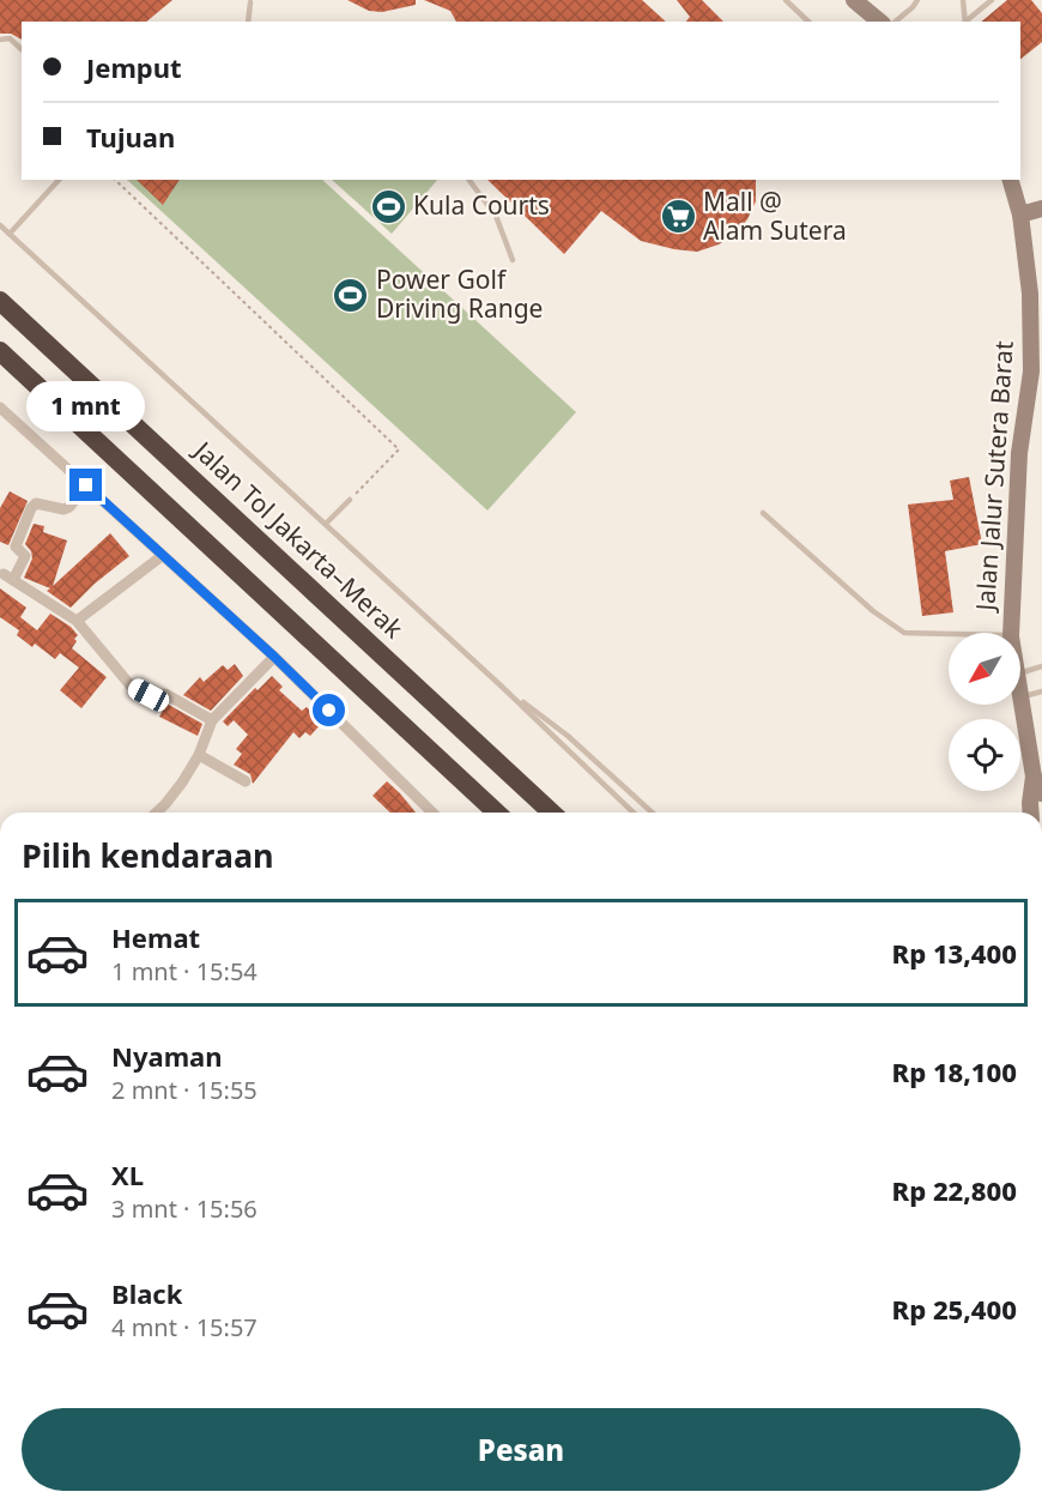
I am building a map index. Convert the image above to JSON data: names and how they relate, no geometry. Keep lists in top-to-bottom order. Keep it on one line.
{"streets":{"highway":["Jalan Tol Jakarta–Merak"],"street":["Jalan Jalur Sutera Barat"]},"places":{"sports":["Kula Courts","Power Golf Driving Range"],"supermarket":["Mall @ Alam Sutera"]},"north":"bottom left","page":{"banner":["Jemput","Tujuan"],"bubble":"1 mnt","heading":"Pilih kendaraan","list":[{"name":"Hemat","note":"1 mnt · 15:54","value":"Rp 13,400"},{"name":"Nyaman","note":"2 mnt · 15:55","value":"Rp 18,100"},{"name":"XL","note":"3 mnt · 15:56","value":"Rp 22,800"},{"name":"Black","note":"4 mnt · 15:57","value":"Rp 25,400"}],"buttons":"Pesan"}}
